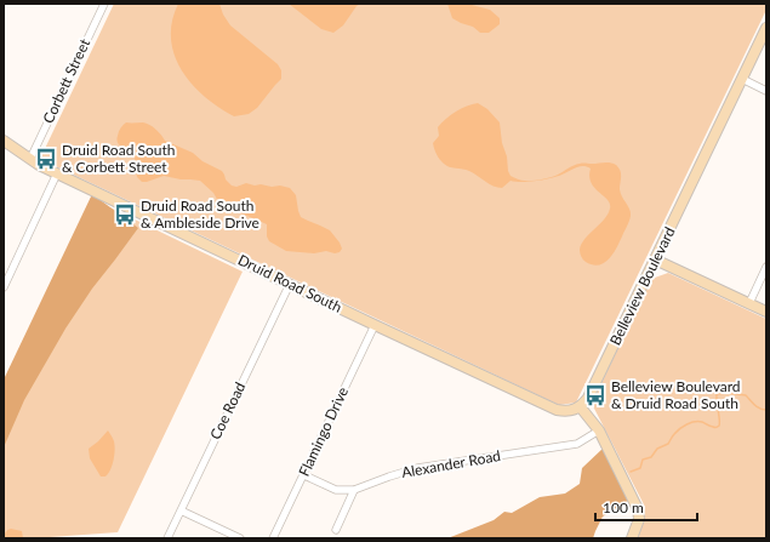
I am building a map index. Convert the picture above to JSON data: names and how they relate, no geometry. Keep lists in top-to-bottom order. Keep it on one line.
{"streets":{"street":["Corbett Street","Druid Road South","Belleview Boulevard","Coe Road","Flamingo Drive","Alexander Road"]},"crossings":[["Corbett Street","Druid Road South"],["Druid Road South","Belleview Boulevard"],["Druid Road South","Coe Road"],["Druid Road South","Flamingo Drive"],["Flamingo Drive","Alexander Road"]],"places":{"bus stop":["Druid Road South & Corbett Street","Druid Road South & Ambleside Drive","Belleview Boulevard & Druid Road South"]},"scale_bar":"100 m"}
